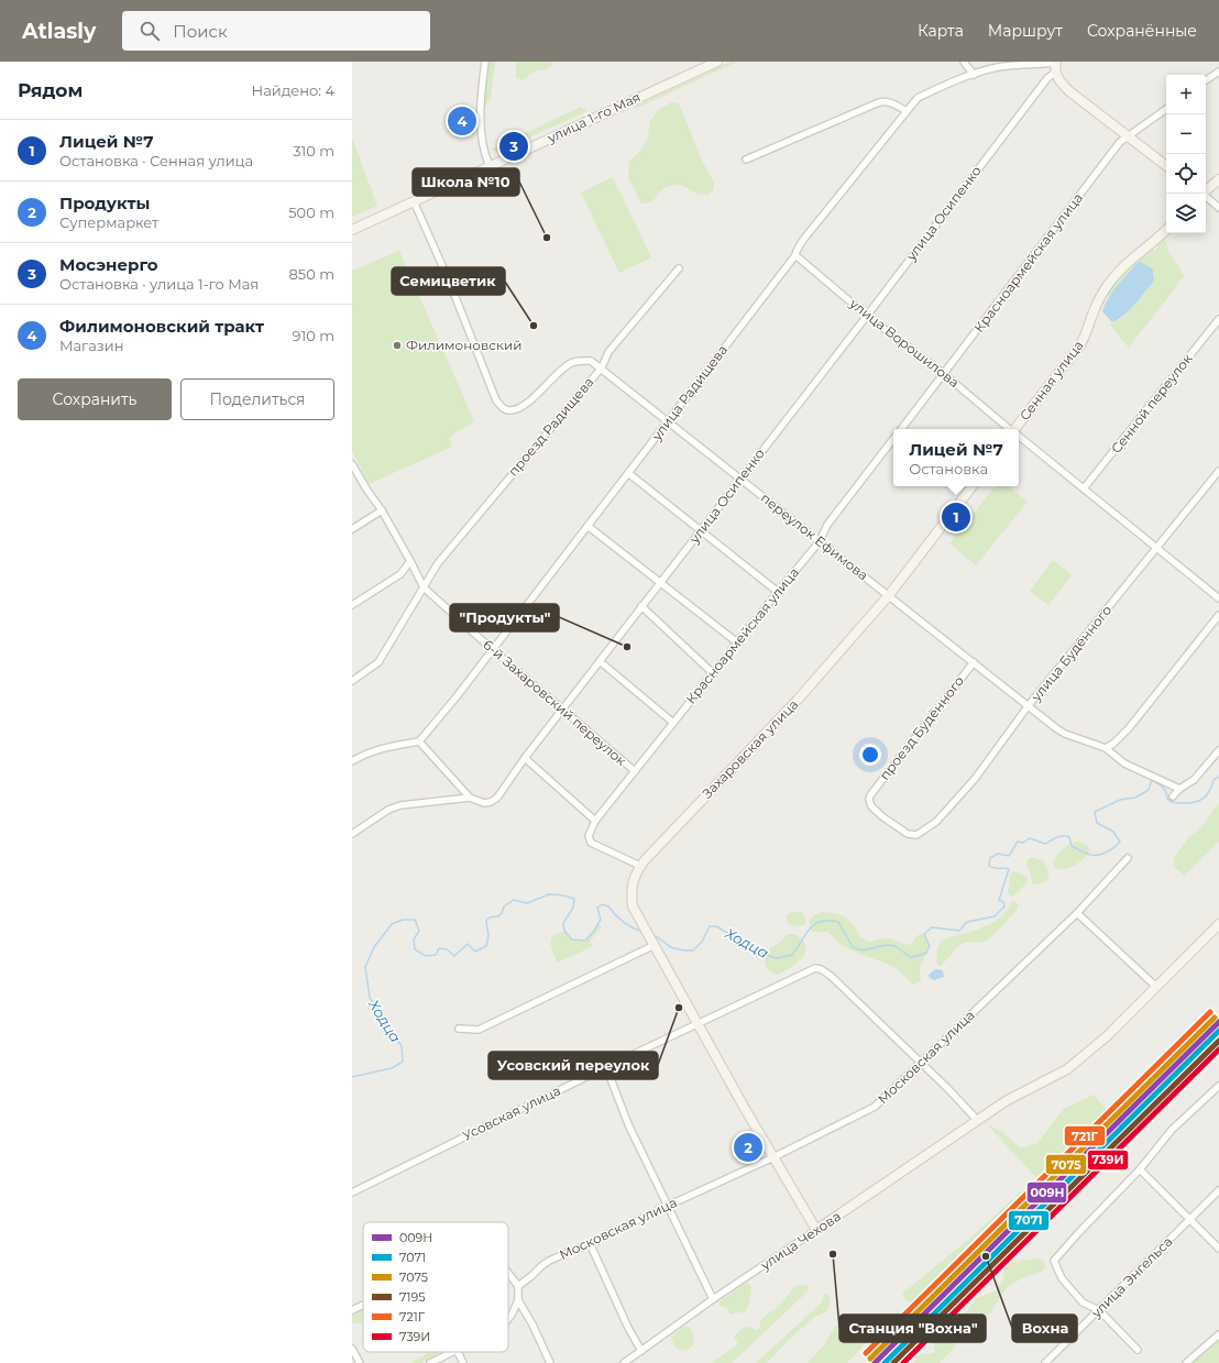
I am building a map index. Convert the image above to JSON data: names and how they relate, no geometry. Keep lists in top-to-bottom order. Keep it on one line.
{"streets":{"street":["улица 1-го Мая","улица Осипенко","Красноармейская улица","улица Ворошилова","Сенная улица","улица Радищева","Сенной переулок","проезд Радищева","переулок Ефимова","улица Будённого","6-й Захаровский переулок","проезд Будённого","Захаровская улица","Московская улица","Усовская улица","улица Чехова","улица Энгельса"]},"crossings":[["улица Осипенко","улица Ворошилова"],["улица Осипенко","переулок Ефимова"],["улица Осипенко","6-й Захаровский переулок"],["Красноармейская улица","улица Ворошилова"],["Красноармейская улица","переулок Ефимова"],["Красноармейская улица","6-й Захаровский переулок"],["Красноармейская улица","Захаровская улица"],["улица Ворошилова","улица Радищева"],["улица Ворошилова","Сенной переулок"],["улица Ворошилова","улица Будённого"],["улица Радищева","переулок Ефимова"],["улица Радищева","6-й Захаровский переулок"],["проезд Радищева","переулок Ефимова"],["проезд Радищева","6-й Захаровский переулок"],["переулок Ефимова","улица Будённого"],["переулок Ефимова","проезд Будённого"],["переулок Ефимова","Захаровская улица"],["улица Будённого","проезд Будённого"],["Захаровская улица","Московская улица"],["Захаровская улица","Усовская улица"],["Захаровская улица","улица Чехова"],["Московская улица","Усовская улица"]],"water":["Ходца"],"places":["Школа №10","Семицветик","Филимоновский","\"Продукты\"","Усовский переулок","Станция \"Вохна\"","Вохна"],"lines":["transit line 721Г","transit line 7075","transit line 009Н","transit line 7071","transit line 7195","transit line 739И"],"legend":["009Н","7071","7075","7195","721Г","739И"],"page":{"header":"Atlasly","search":"Поиск","nav":["Карта","Маршрут","Сохранённые"],"heading":["Рядом","Найдено: 4"],"map_buttons":["+","−"],"pins":["4","3","1","2"],"list":[{"mark":"1","name":"Лицей №7","note":"Остановка · Сенная улица","value":"310 m"},{"mark":"2","name":"Продукты","note":"Супермаркет","value":"500 m"},{"mark":"3","name":"Мосэнерго","note":"Остановка · улица 1-го Мая","value":"850 m"},{"mark":"4","name":"Филимоновский тракт","note":"Магазин","value":"910 m"}],"buttons":["Сохранить","Поделиться"],"popup":["Лицей №7","Остановка"]}}
